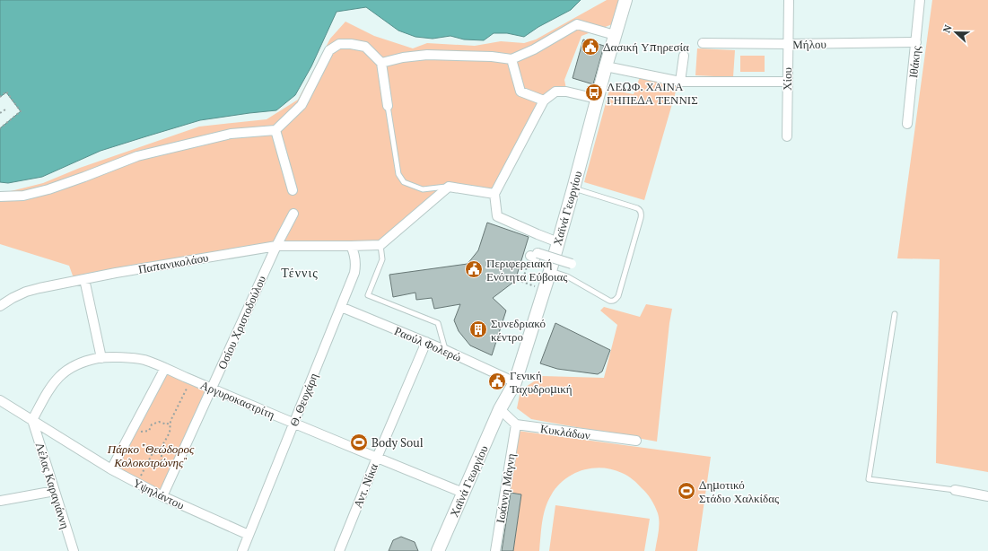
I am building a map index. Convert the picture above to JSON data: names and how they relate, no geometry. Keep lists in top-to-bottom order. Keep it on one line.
{"streets":{"main road":["Χαϊνά Γεωργίου"],"street":["Μήλου","Ιθάκης","Χίου","Παπανικολάου","Οσίου Χριστοδούλου","Ραούλ Φολερώ","Αργυροκαστρίτη","Θ. Θεοχάρη","Κυκλάδων","Λέλας Καραγιάννη","Αντ. Νίκα","Ιωάννη Μὰγνη","Υψηλάντου"]},"crossings":[["Μήλου","Ιθάκης"],["Μήλου","Χίου"],["Χαϊνά Γεωργίου","Ραούλ Φολερώ"],["Χαϊνά Γεωργίου","Αργυροκαστρίτη"],["Παπανικολάου","Οσίου Χριστοδούλου"],["Παπανικολάου","Θ. Θεοχάρη"],["Οσίου Χριστοδούλου","Αργυροκαστρίτη"],["Οσίου Χριστοδούλου","Υψηλάντου"],["Ραούλ Φολερώ","Θ. Θεοχάρη"],["Ραούλ Φολερώ","Αντ. Νίκα"],["Αργυροκαστρίτη","Θ. Θεοχάρη"],["Αργυροκαστρίτη","Λέλας Καραγιάννη"],["Αργυροκαστρίτη","Αντ. Νίκα"],["Αργυροκαστρίτη","Υψηλάντου"],["Θ. Θεοχάρη","Υψηλάντου"],["Κυκλάδων","Ιωάννη Μὰγνη"],["Λέλας Καραγιάννη","Υψηλάντου"]],"districts":["Τέννις"],"parks":["Πάρκο \"Θεώδορος Κολοκοτρώνης\""],"places":{"public building":["Δασική Υπηρεσία","Περιφερειακή Ενότητα Εύβοιας","Γενική Ταχυδρομική"],"bus stop":["ΛΕΩΦ. ΧΑΙΝΑ ΓΗΠΕΔΑ ΤΕΝΝΙΣ"],"building":["Συνεδριακό κέντρο"],"sports":["Body Soul","Δημοτικό Στάδιο Χαλκίδας"]},"north":"left"}
